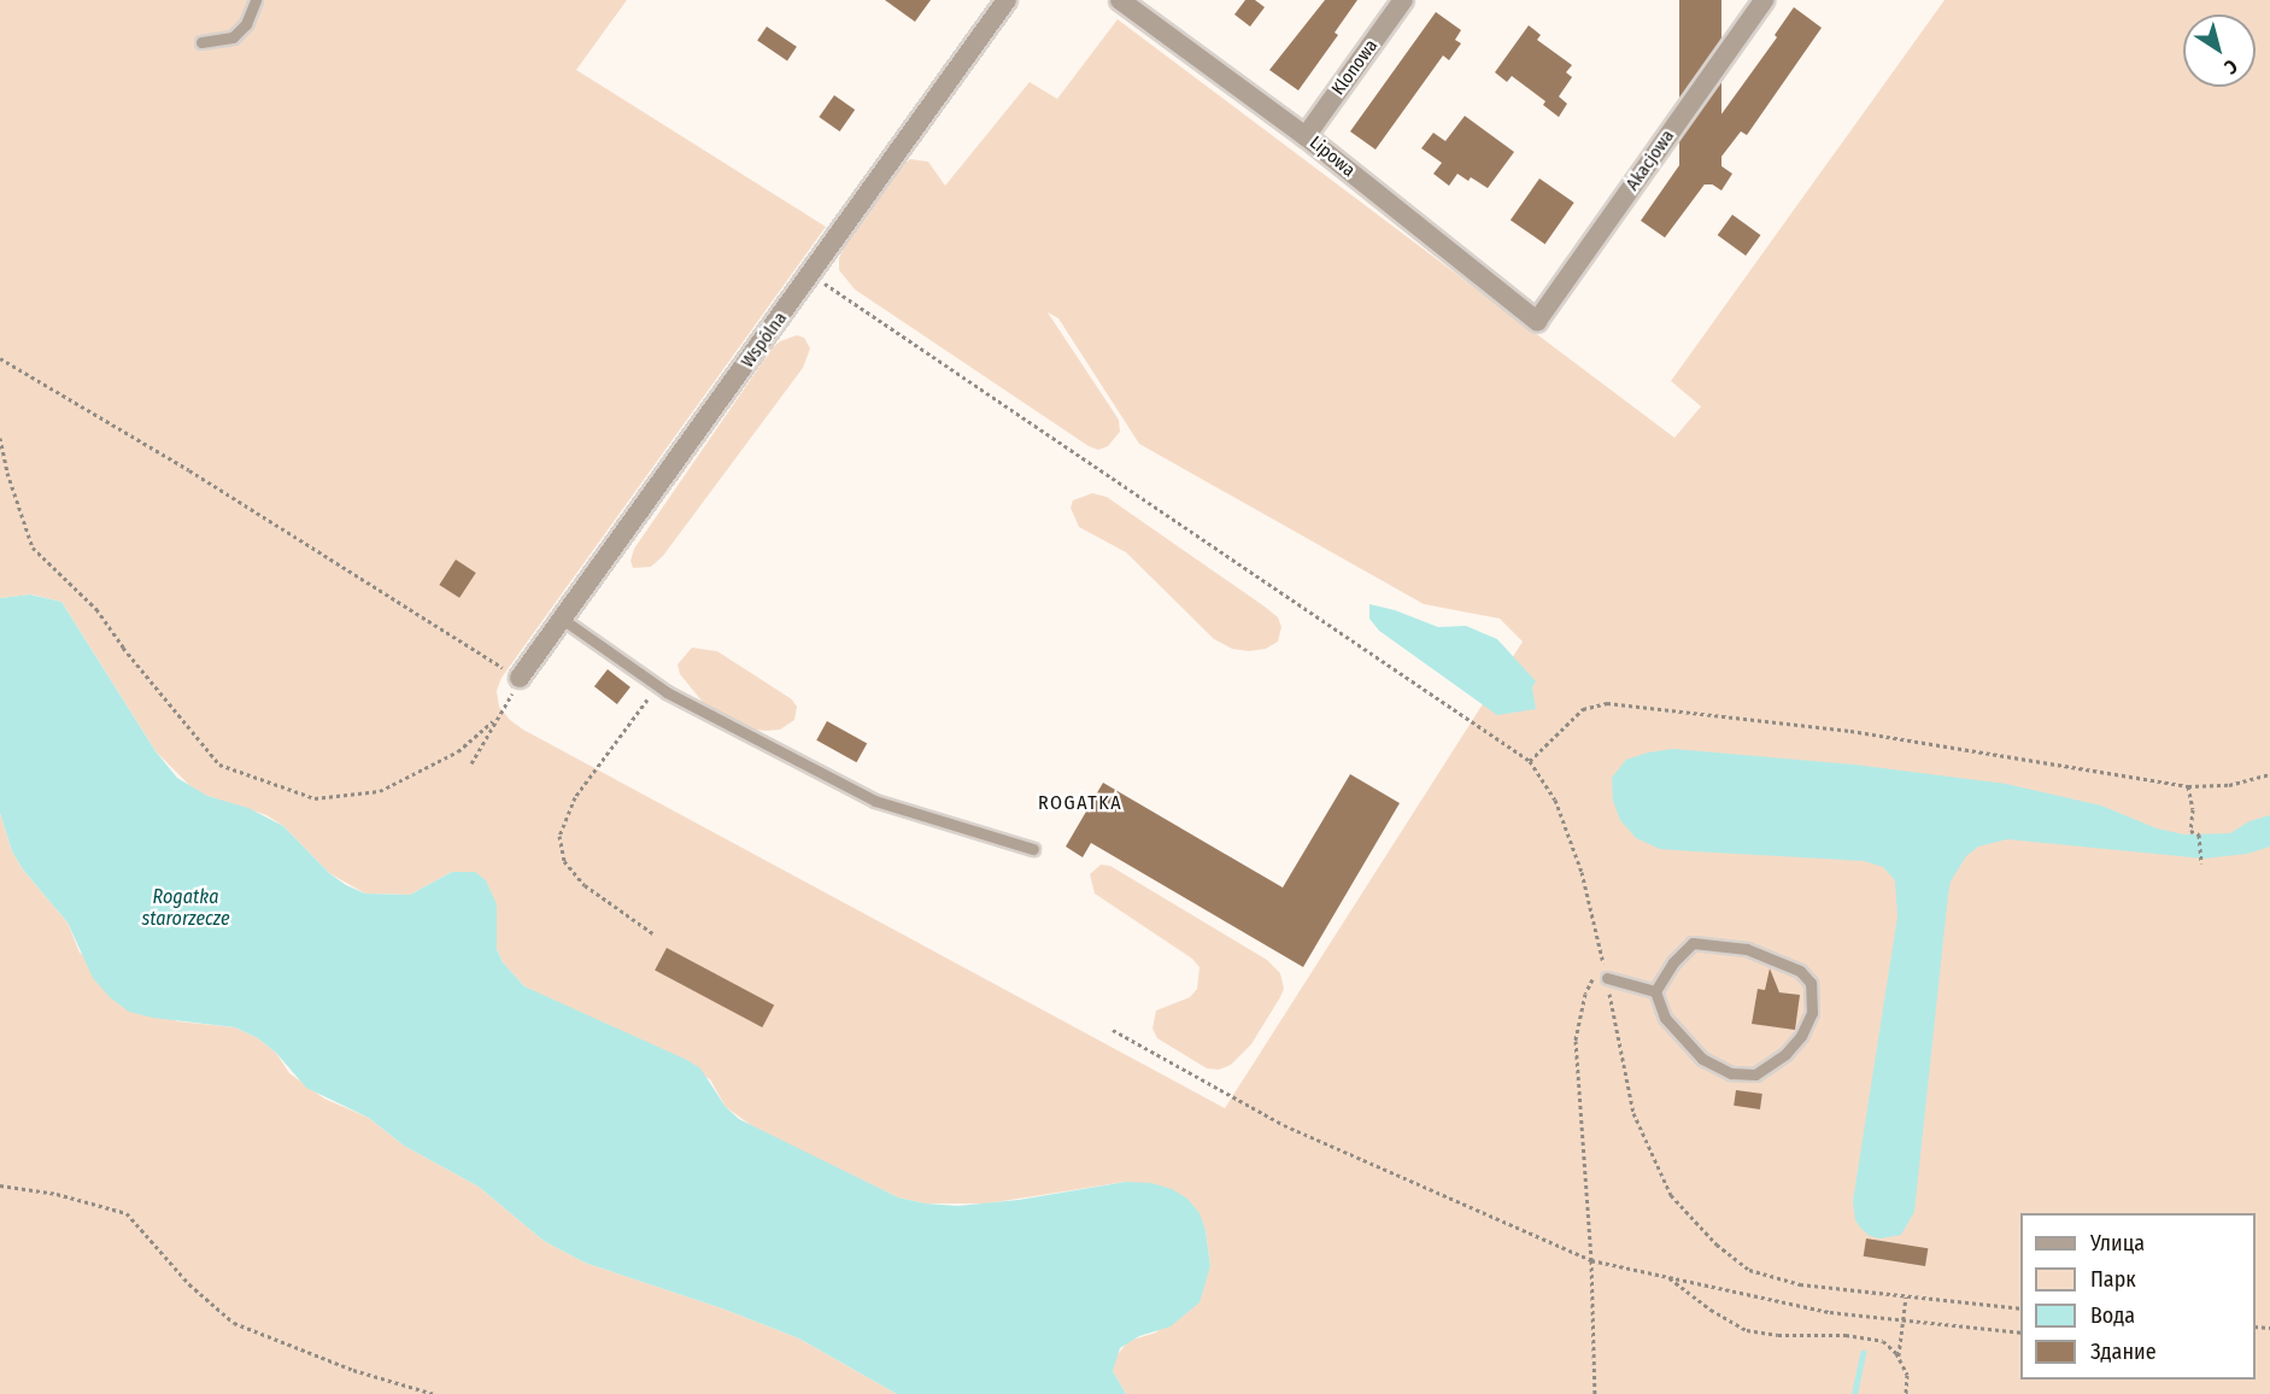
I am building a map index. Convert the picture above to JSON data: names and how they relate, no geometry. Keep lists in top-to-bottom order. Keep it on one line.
{"streets":{"street":["Klonowa","Lipowa","Akacjowa","Wspólna"]},"crossings":[["Klonowa","Lipowa"],["Lipowa","Akacjowa"]],"districts":["ROGATKA"],"water":["Rogatka starorzecze"],"legend":["Улица","Парк","Вода","Здание"],"north":"bottom right"}
